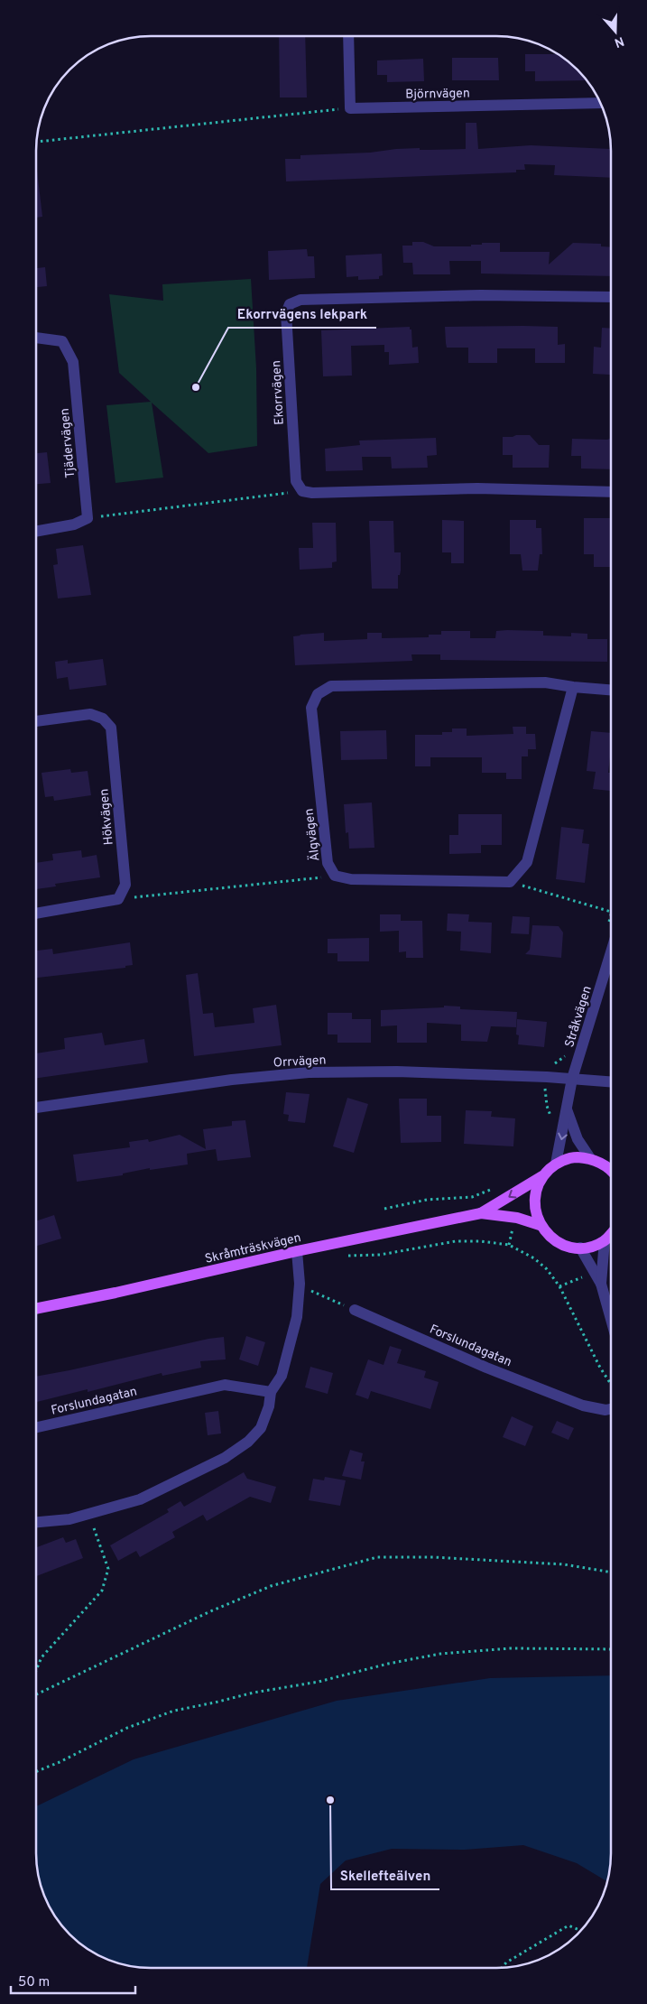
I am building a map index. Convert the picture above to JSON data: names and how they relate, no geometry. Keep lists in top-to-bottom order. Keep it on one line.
{"streets":{"main road":["Skråmträskvägen"],"street":["Björnvägen","Ekorrvägen","Tjädervägen","Hökvägen","Älgvägen","Stråkvägen","Orrvägen","Forslundagatan"]},"crossings":[["Stråkvägen","Orrvägen"],["Stråkvägen","Skråmträskvägen"]],"places":["Ekorrvägens lekpark","Skellefteälven"],"scale_bar":"50 m","north":"bottom"}
